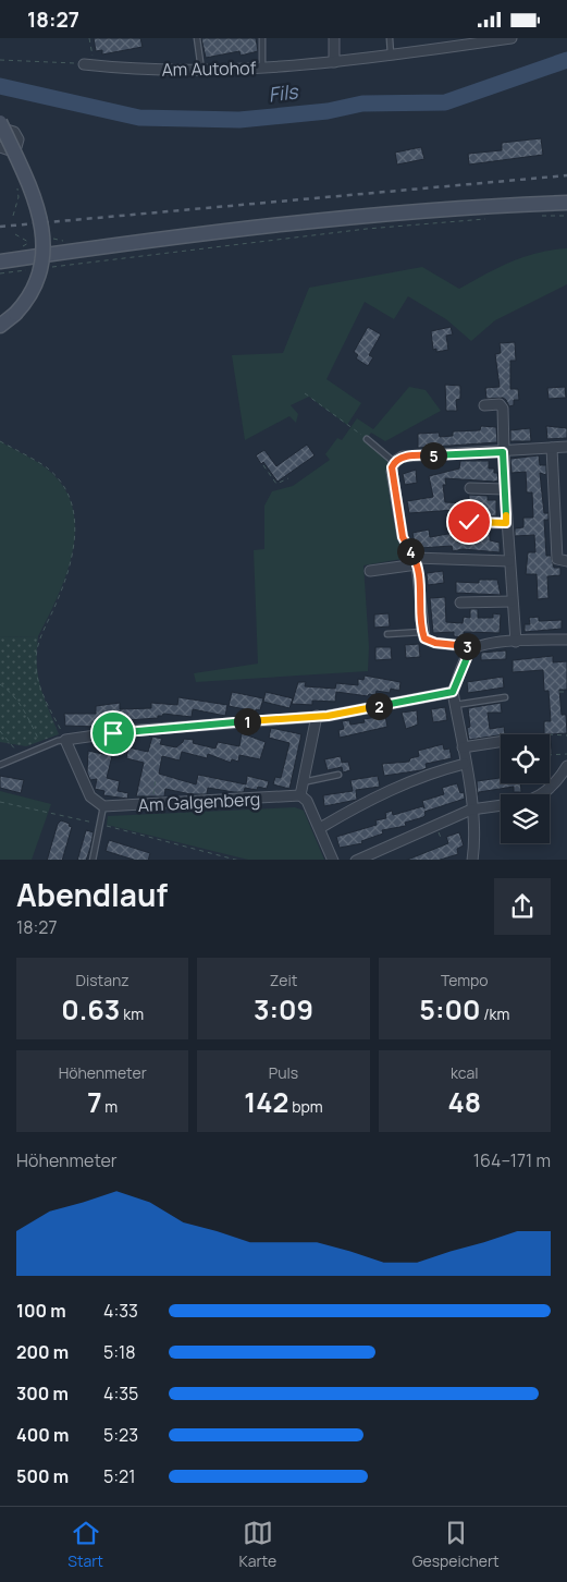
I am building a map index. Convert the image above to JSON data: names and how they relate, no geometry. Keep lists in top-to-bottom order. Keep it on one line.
{"streets":{"street":["Am Autohof","Am Galgenberg"]},"water":["Fils"],"page":{"status":"18:27","pins":["5","4","3","2","1"],"heading":["Abendlauf","18:27"],"stats":[["Distanz","0.63 km"],["Zeit","3:09"],["Tempo","5:00 /km"],["Höhenmeter","7 m"],["Puls","142 bpm"],["kcal","48"]],"chart":["Höhenmeter","164–171 m"],"list":[{"name":"100 m","note":"4:33"},{"name":"200 m","note":"5:18"},{"name":"300 m","note":"4:35"},{"name":"400 m","note":"5:23"},{"name":"500 m","note":"5:21"}],"tabs":["Start","Karte","Gespeichert"]}}
